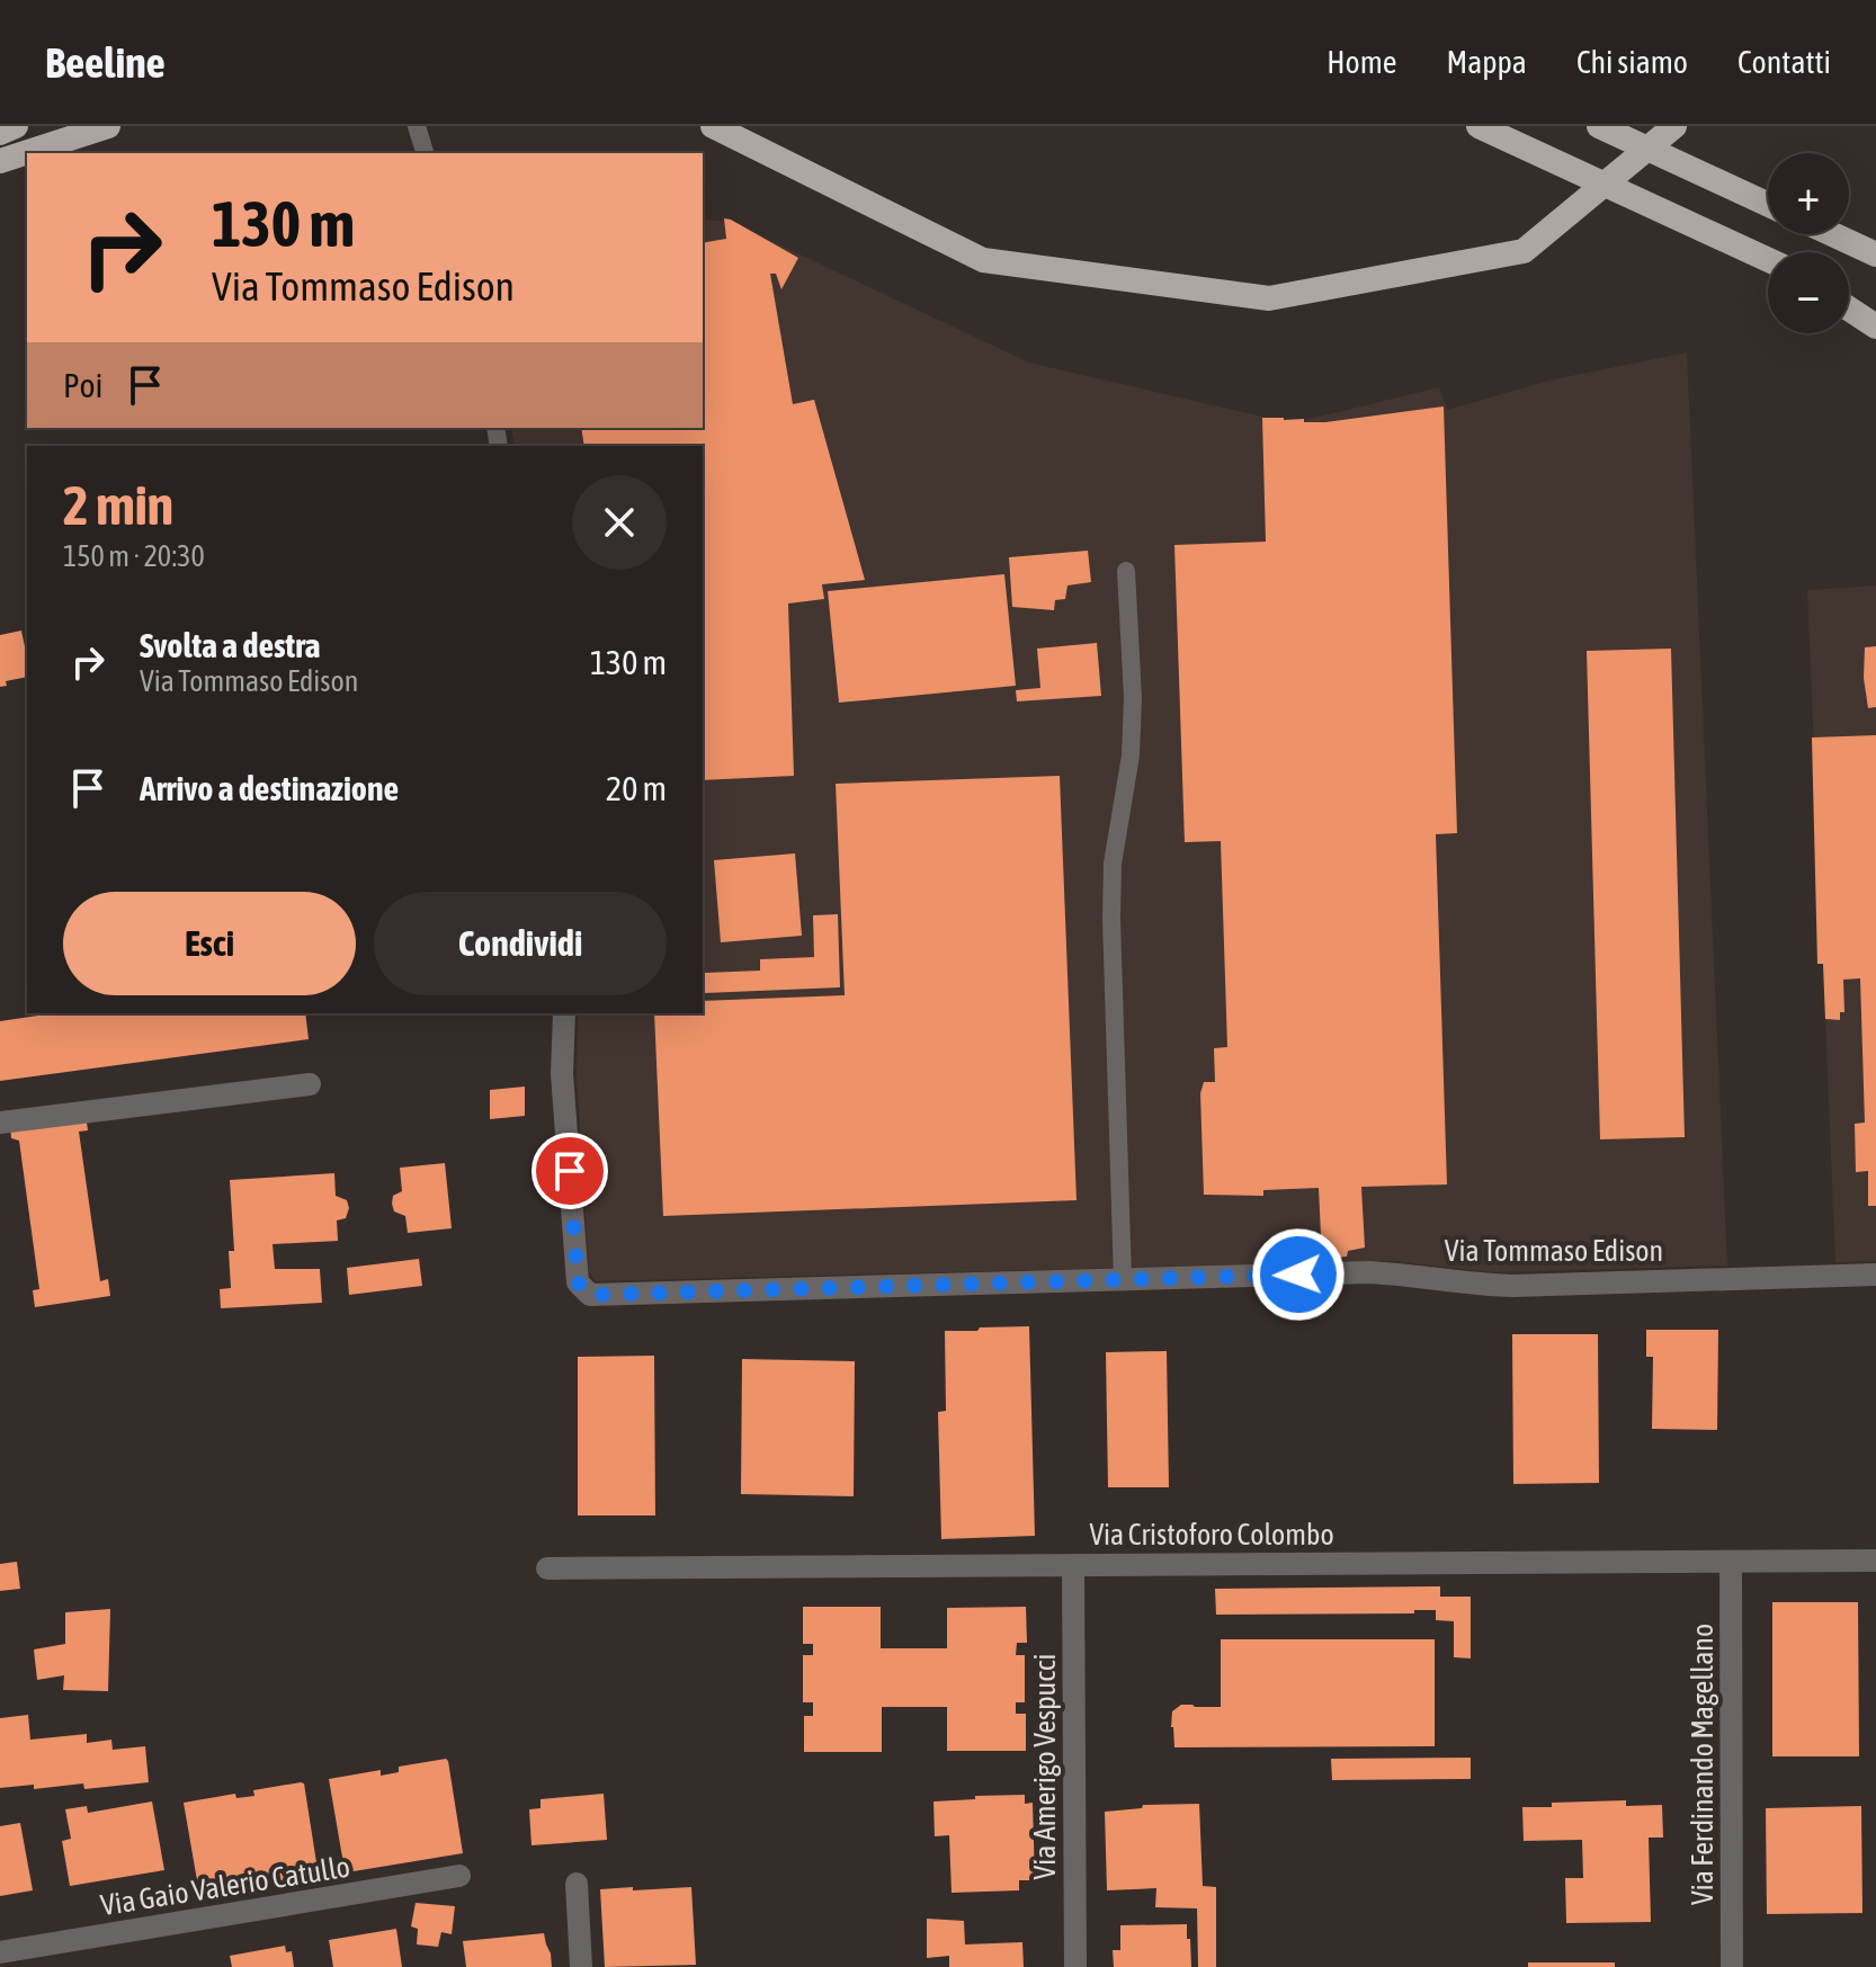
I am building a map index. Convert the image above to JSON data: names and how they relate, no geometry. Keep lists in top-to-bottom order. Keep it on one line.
{"streets":{"street":["Via Tommaso Edison","Via Cristoforo Colombo","Via Ferdinando Magellano","Via Amerigo Vespucci","Via Gaio Valerio Catullo"]},"crossings":[["Via Cristoforo Colombo","Via Ferdinando Magellano"],["Via Cristoforo Colombo","Via Amerigo Vespucci"]],"page":{"header":"Beeline","nav":["Home","Mappa","Chi siamo","Contatti"],"map_buttons":["+","−"],"turn":["130 m","Via Tommaso Edison"],"then":"Poi","heading":["2 min","150 m · 20:30"],"list":[{"name":"Svolta a destra","note":"Via Tommaso Edison","value":"130 m"},{"name":"Arrivo a destinazione","value":"20 m"}],"buttons":["Esci","Condividi"]}}
